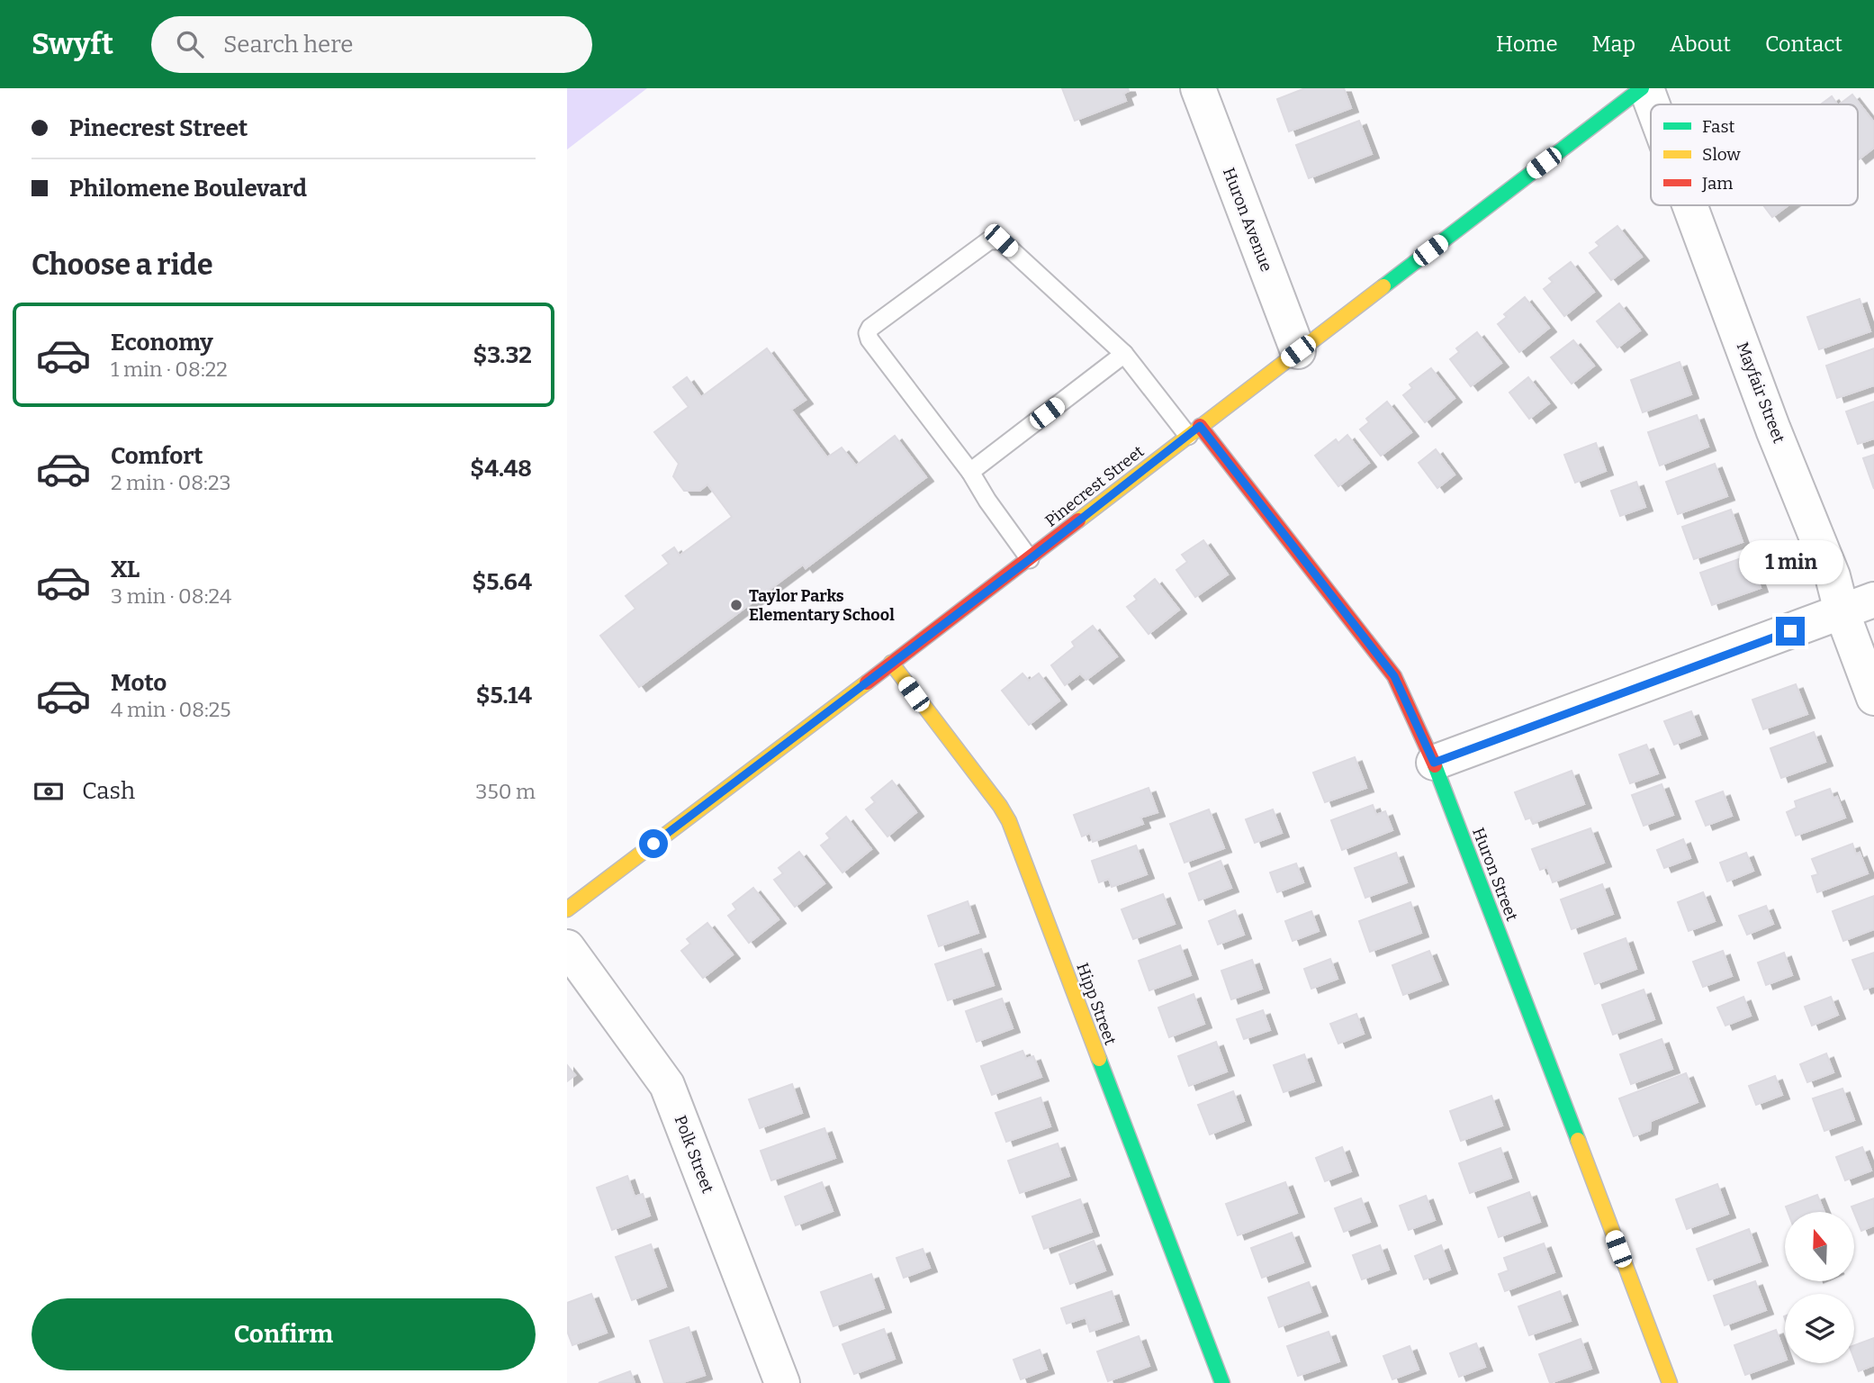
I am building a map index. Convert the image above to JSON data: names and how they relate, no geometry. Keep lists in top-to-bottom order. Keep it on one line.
{"streets":{"street":["Huron Avenue","Mayfair Street","Pinecrest Street","Huron Street","Hipp Street","Polk Street"]},"crossings":[["Huron Avenue","Pinecrest Street"],["Mayfair Street","Pinecrest Street"],["Pinecrest Street","Huron Street"],["Pinecrest Street","Hipp Street"]],"places":["Taylor Parks Elementary School"],"legend":["Fast","Slow","Jam"],"north":"top","page":{"header":"Swyft","search":"Search here","nav":["Home","Map","About","Contact"],"banner":["Pinecrest Street","Philomene Boulevard"],"heading":"Choose a ride","list":[{"name":"Economy","note":"1 min · 08:22","value":"$3.32"},{"name":"Comfort","note":"2 min · 08:23","value":"$4.48"},{"name":"XL","note":"3 min · 08:24","value":"$5.64"},{"name":"Moto","note":"4 min · 08:25","value":"$5.14"}],"bubble":"1 min","pay":["Cash","350 m"],"buttons":"Confirm"}}
